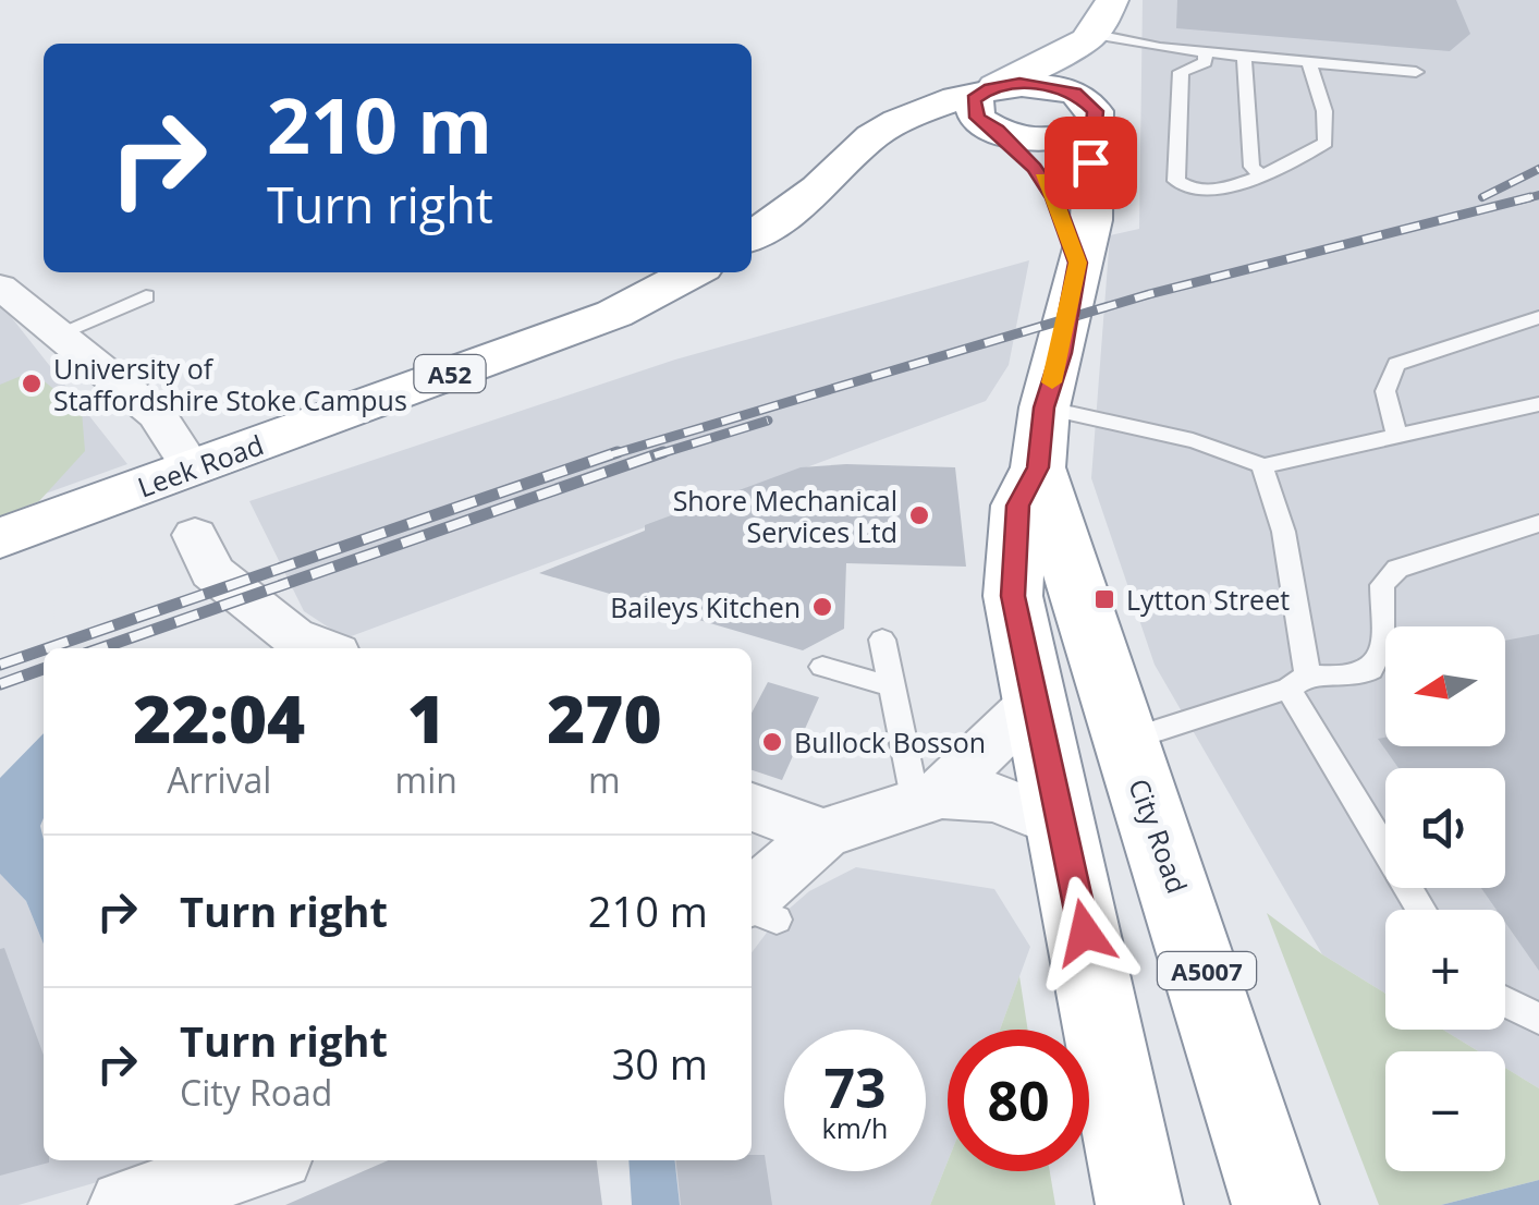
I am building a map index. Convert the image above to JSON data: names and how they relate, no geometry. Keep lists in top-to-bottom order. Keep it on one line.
{"streets":{"main road":["A52","Leek Road","City Road","A5007"]},"places":{"other":["University of Staffordshire Stoke Campus","Shore Mechanical Services Ltd","Baileys Kitchen","Bullock Bosson"],"transit":["Lytton Street"]},"north":"left","page":{"turn":["210 m","Turn right"],"map_buttons":["+","−"],"eta":["22:04","Arrival","1","min","270","m"],"list":[{"name":"Turn right","value":"210 m"},{"name":"Turn right","note":"City Road","value":"30 m"}],"speed":"73 km/h","limit":"80"}}
